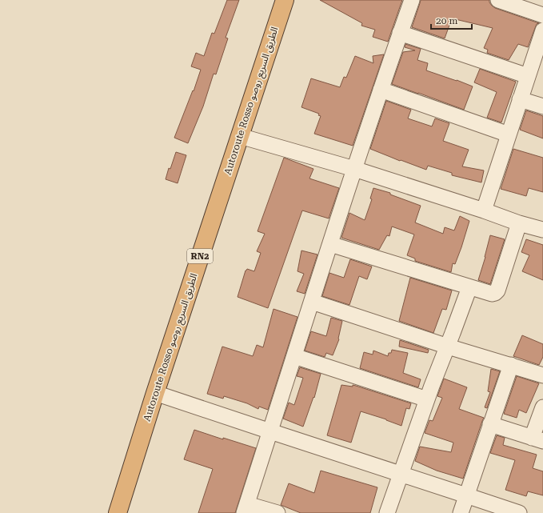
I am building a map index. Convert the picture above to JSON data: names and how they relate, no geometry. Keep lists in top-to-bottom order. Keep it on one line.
{"streets":{"highway":["Autoroute Rosso الطريق السريع روصو","RN2"]},"scale_bar":"20 m"}
